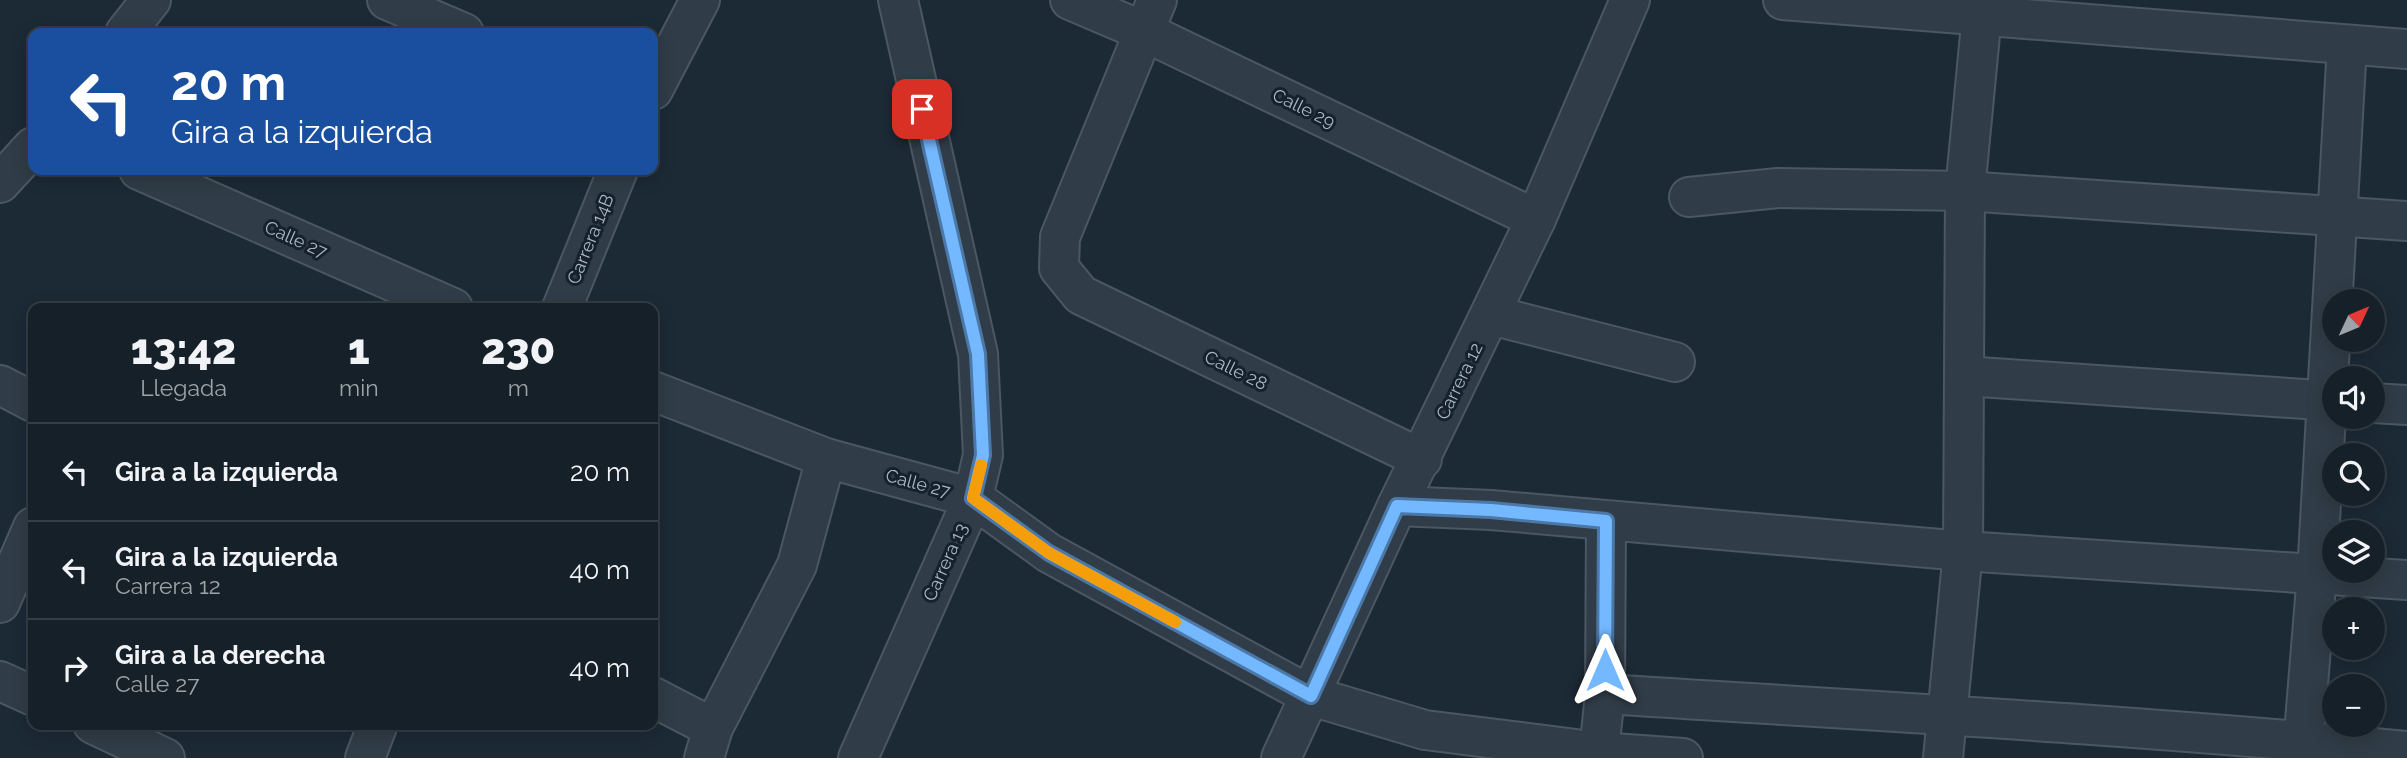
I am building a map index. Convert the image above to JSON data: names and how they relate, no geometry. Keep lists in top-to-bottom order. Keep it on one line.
{"streets":{"street":["Calle 29","Calle 27","Carrera 14B","Calle 28","Carrera 12","Carrera 13"]},"crossings":[["Calle 29","Calle 28"],["Calle 29","Carrera 12"],["Calle 27","Carrera 12"],["Calle 27","Carrera 13"],["Calle 28","Carrera 12"]],"north":"top right","page":{"turn":["20 m","Gira a la izquierda"],"map_buttons":["+","−"],"eta":["13:42","Llegada","1","min","230","m"],"list":[{"name":"Gira a la izquierda","value":"20 m"},{"name":"Gira a la izquierda","note":"Carrera 12","value":"40 m"},{"name":"Gira a la derecha","note":"Calle 27","value":"40 m"}]}}
